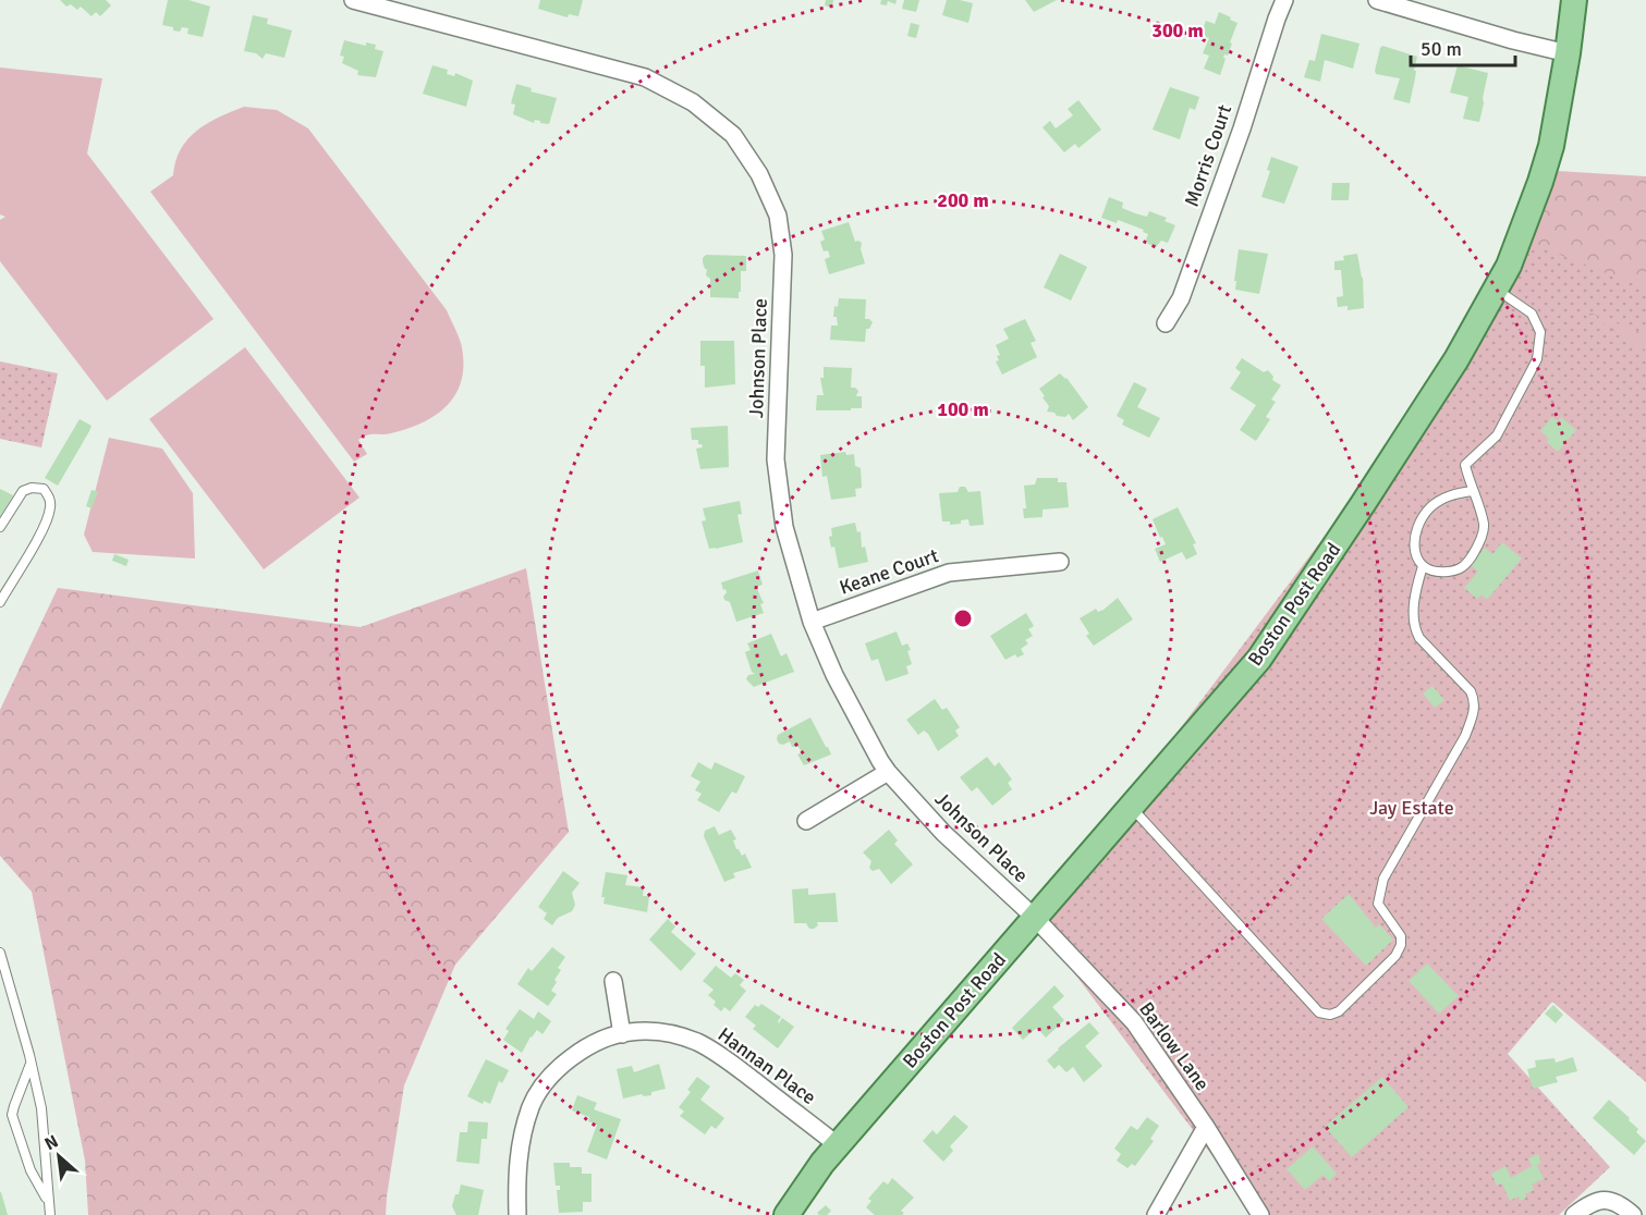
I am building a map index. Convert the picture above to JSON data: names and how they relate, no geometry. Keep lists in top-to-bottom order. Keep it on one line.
{"streets":{"main road":["Boston Post Road"],"street":["Morris Court","Johnson Place","Keane Court","Barlow Lane","Hannan Place"]},"crossings":[["Johnson Place","Keane Court"],["Johnson Place","Boston Post Road"],["Johnson Place","Barlow Lane"],["Boston Post Road","Barlow Lane"],["Boston Post Road","Hannan Place"]],"parks":["Jay Estate"],"scale_bar":"50 m","north":"top left","rings":["300 m","200 m","100 m"]}
